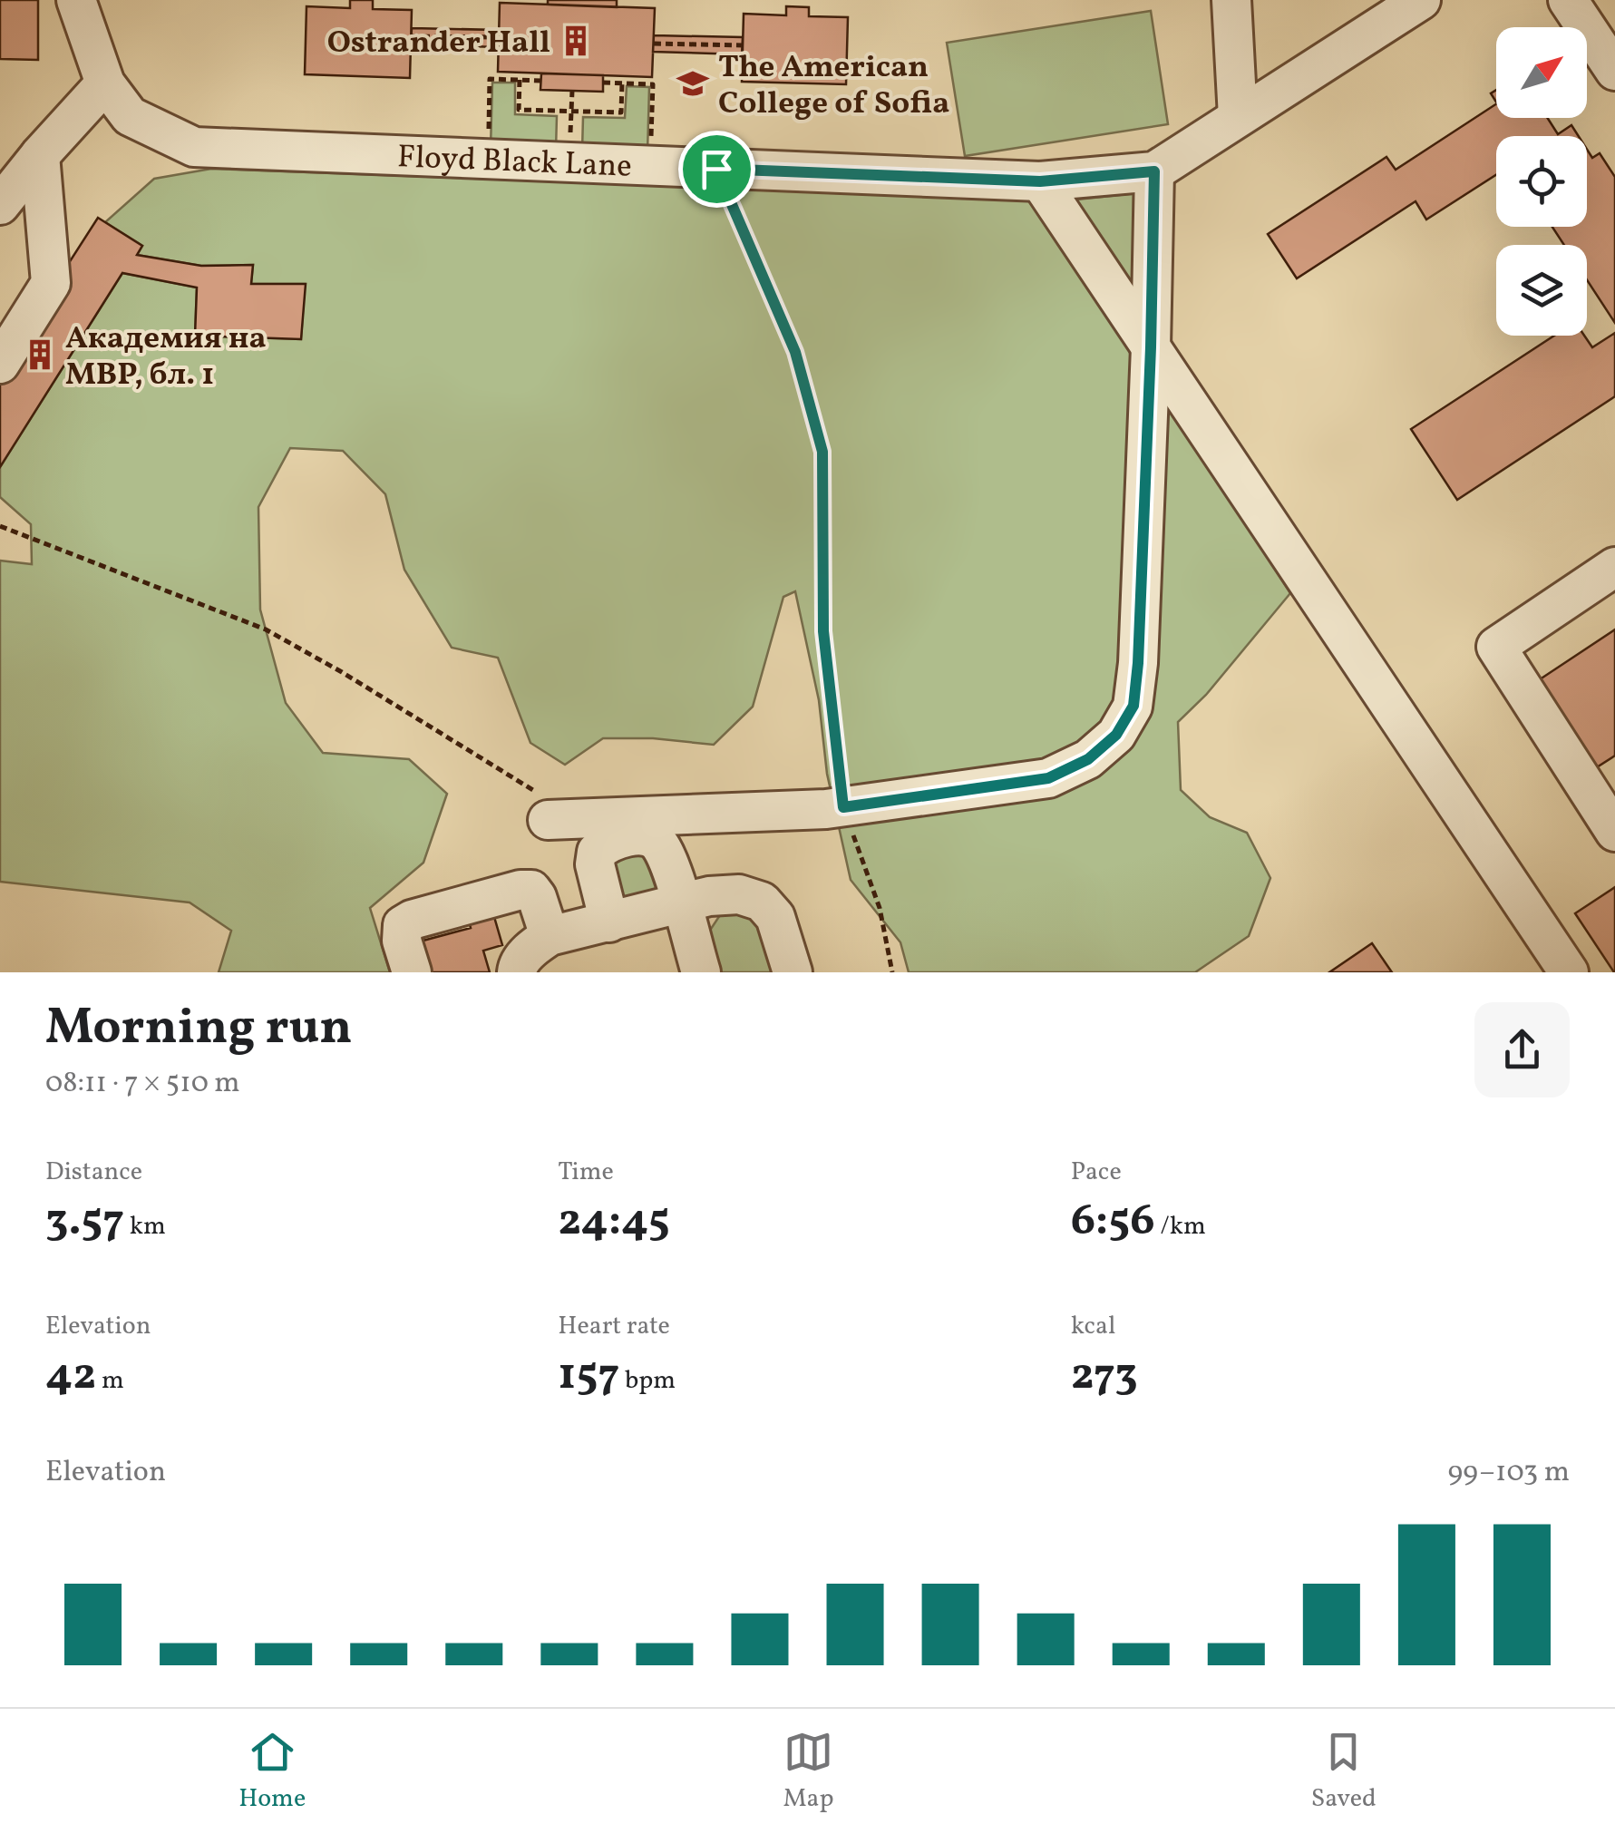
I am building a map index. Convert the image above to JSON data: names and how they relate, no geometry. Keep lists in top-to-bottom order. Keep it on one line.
{"streets":{"street":["Floyd Black Lane"]},"places":{"building":["Ostrander Hall","Академия на МВР, бл. 1"],"school or university":["The American College of Sofia"]},"north":"top right","page":{"heading":["Morning run","08:11 · 7 × 510 m"],"stats":[["Distance","3.57 km"],["Time","24:45"],["Pace","6:56 /km"],["Elevation","42 m"],["Heart rate","157 bpm"],["kcal","273"]],"chart":["Elevation","99–103 m"],"tabs":["Home","Map","Saved"]}}
